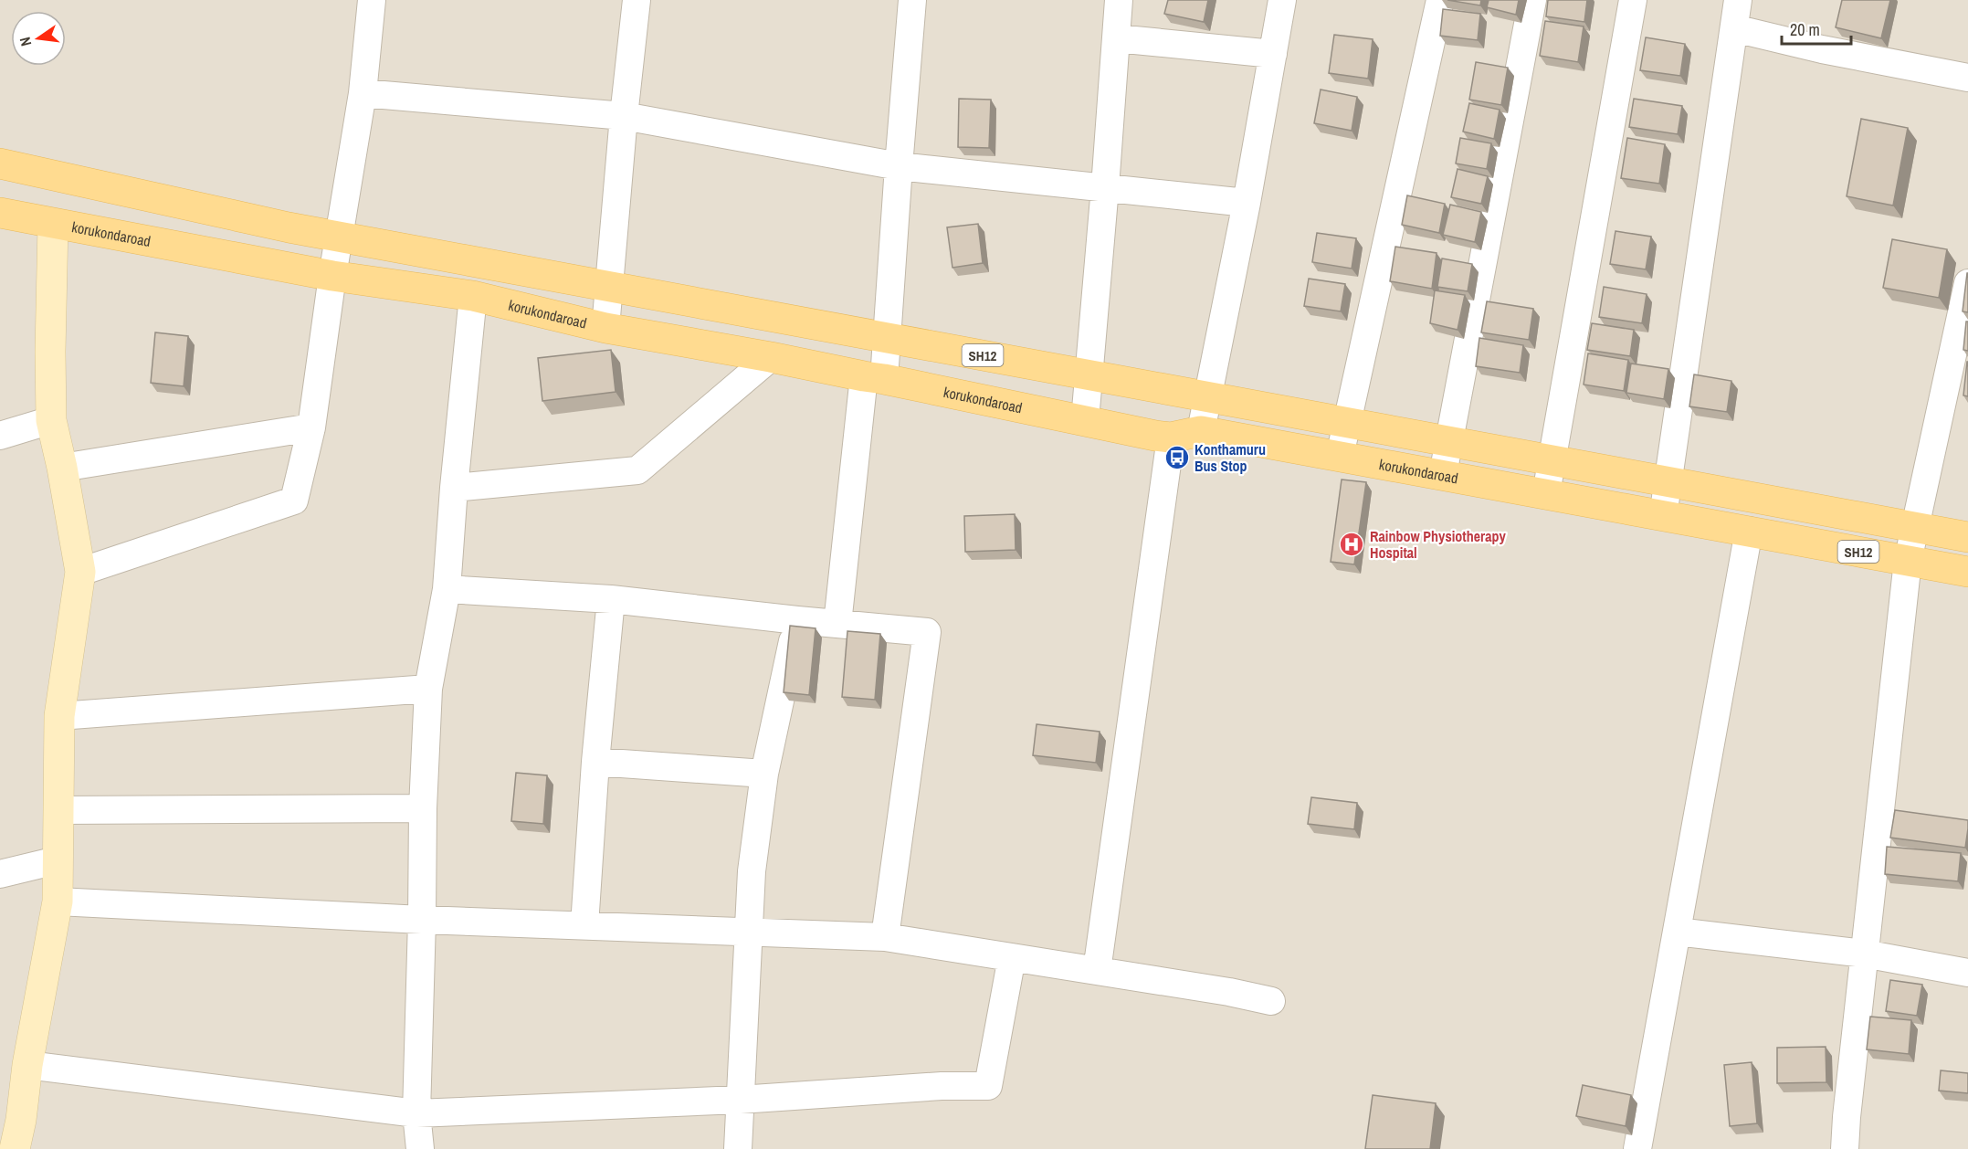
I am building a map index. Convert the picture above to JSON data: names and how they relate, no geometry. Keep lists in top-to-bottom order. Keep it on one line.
{"streets":{"main road":["korukondaroad","SH12"]},"places":{"bus stop":["Konthamuru Bus Stop"],"hospital":["Rainbow Physiotherapy Hospital"]},"scale_bar":"20 m","north":"left"}
